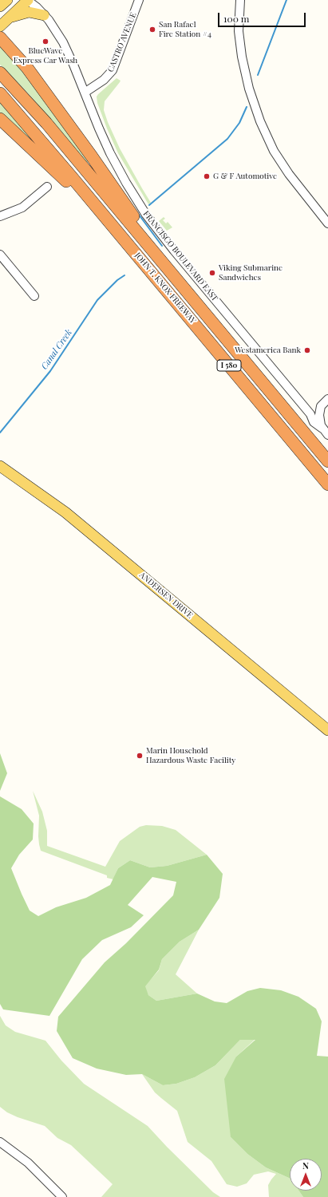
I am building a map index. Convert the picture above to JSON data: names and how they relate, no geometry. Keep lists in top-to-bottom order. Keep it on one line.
{"streets":{"highway":["JOHN T. KNOX FREEWAY","I 580"],"main road":["ANDERSEN DRIVE"],"street":["CASTRO AVENUE","FRANCISCO BOULEVARD EAST"]},"crossings":[["CASTRO AVENUE","FRANCISCO BOULEVARD EAST"]],"water":["Canal Creek"],"places":["San Rafael Fire Station #4","BlueWave Express Car Wash","G & F Automotive","Viking Submarine Sandwiches","Westamerica Bank","Marin Household Hazardous Waste Facility"],"scale_bar":"100 m","north":"top"}
